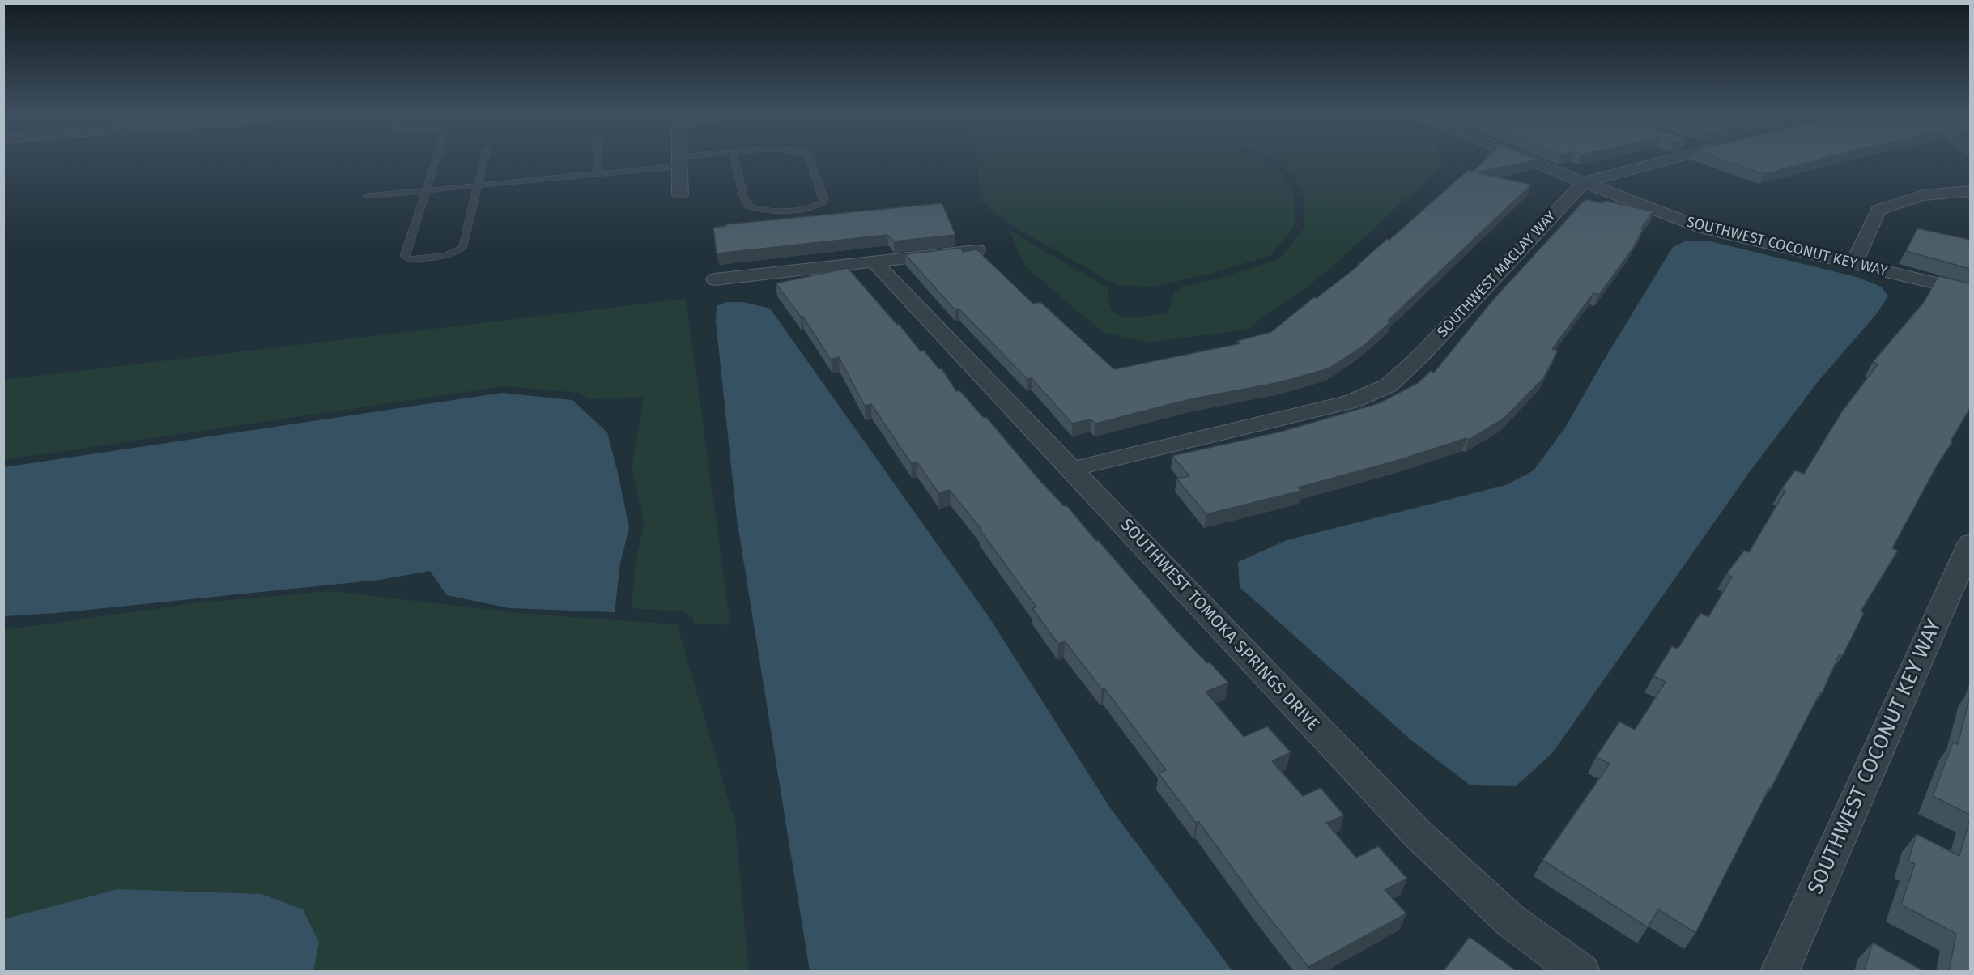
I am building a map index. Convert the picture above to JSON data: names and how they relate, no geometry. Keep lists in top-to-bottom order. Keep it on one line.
{"streets":{"street":["SOUTHWEST COCONUT KEY WAY","SOUTHWEST MACLAY WAY","SOUTHWEST TOMOKA SPRINGS DRIVE"]},"crossings":[["SOUTHWEST COCONUT KEY WAY","SOUTHWEST MACLAY WAY"],["SOUTHWEST MACLAY WAY","SOUTHWEST TOMOKA SPRINGS DRIVE"]]}
